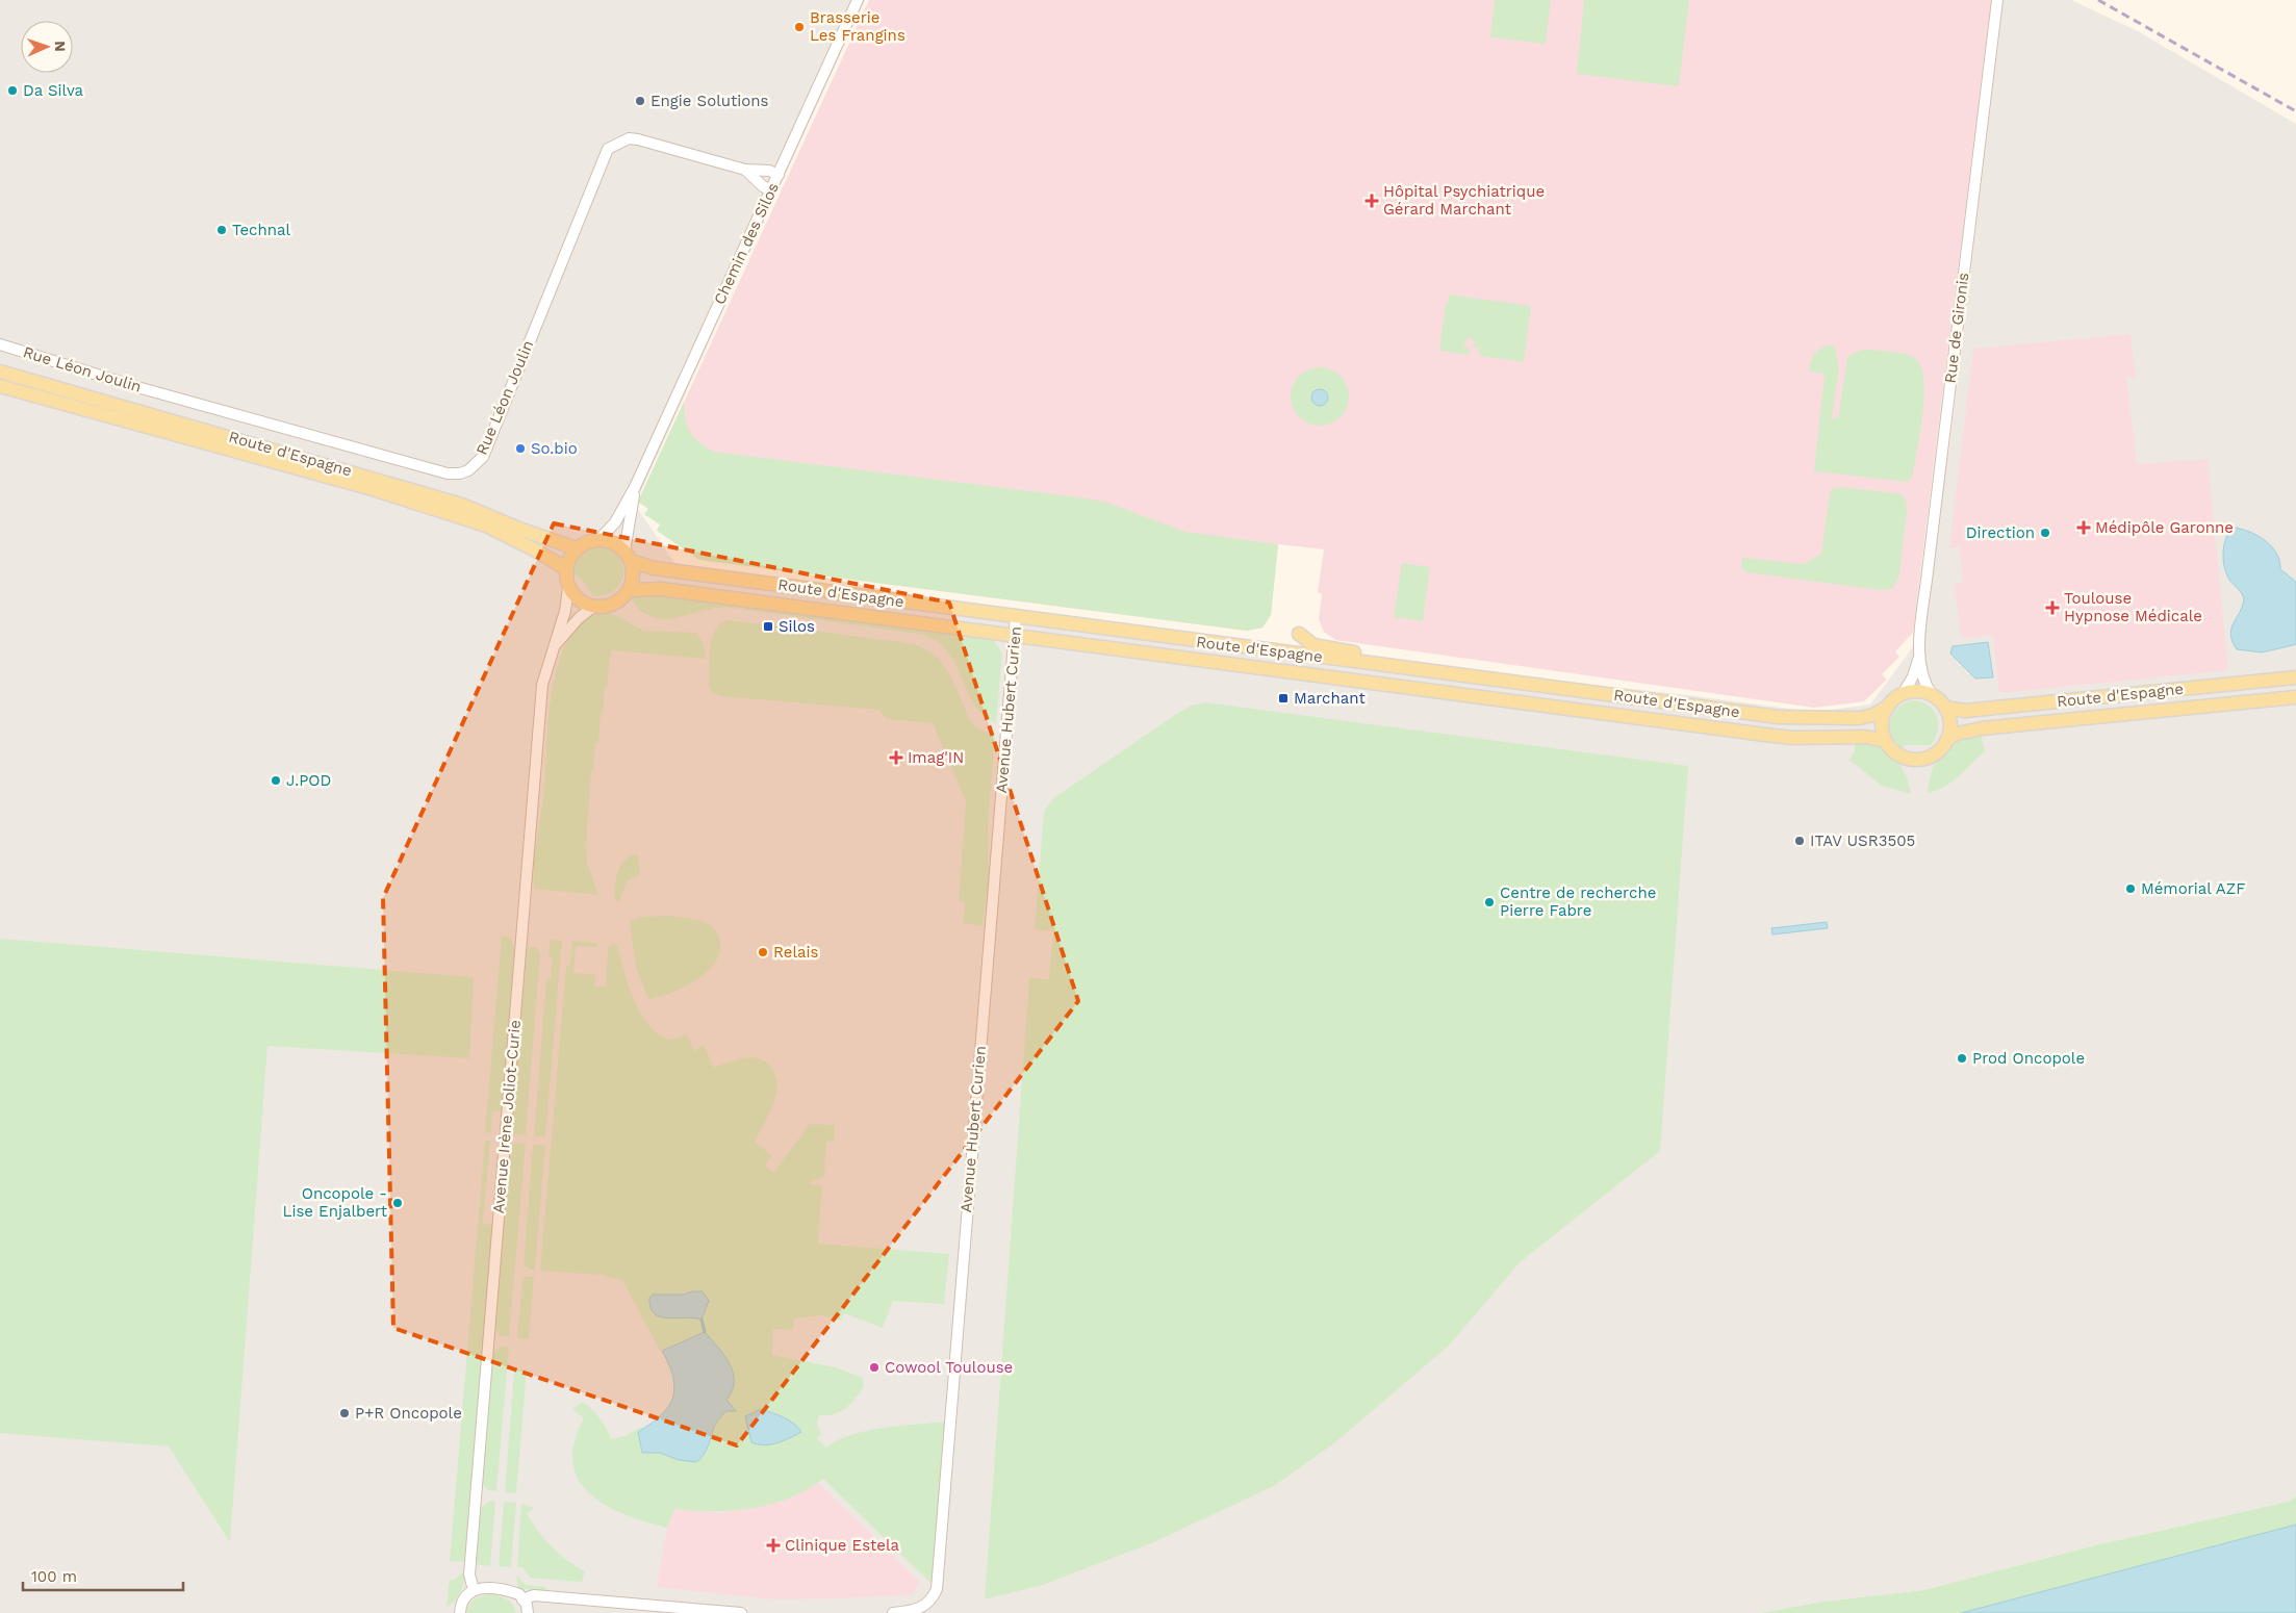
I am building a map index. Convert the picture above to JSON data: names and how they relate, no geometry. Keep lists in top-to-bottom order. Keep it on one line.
{"streets":{"main road":["Route d'Espagne"],"street":["Chemin des Silos","Rue de Gironis","Rue Léon Joulin","Avenue Hubert Curien","Avenue Irène Joliot-Curie"]},"crossings":[["Chemin des Silos","Rue Léon Joulin"],["Chemin des Silos","Route d'Espagne"],["Chemin des Silos","Avenue Irène Joliot-Curie"],["Rue de Gironis","Route d'Espagne"],["Route d'Espagne","Avenue Hubert Curien"],["Route d'Espagne","Avenue Irène Joliot-Curie"]],"places":{"other":["Brasserie Les Frangins","Da Silva","Engie Solutions","Technal","So.bio","Direction","J.POD","ITAV USR3505","Mémorial AZF","Centre de recherche Pierre Fabre","Relais","Prod Oncopole","Oncopole - Lise Enjalbert","Cowool Toulouse","P+R Oncopole"],"health":["Hôpital Psychiatrique Gérard Marchant","Médipôle Garonne","Toulouse Hypnose Médicale","Imag'IN","Clinique Estela"],"transit":["Silos","Marchant"]},"scale_bar":"100 m","north":"right"}
